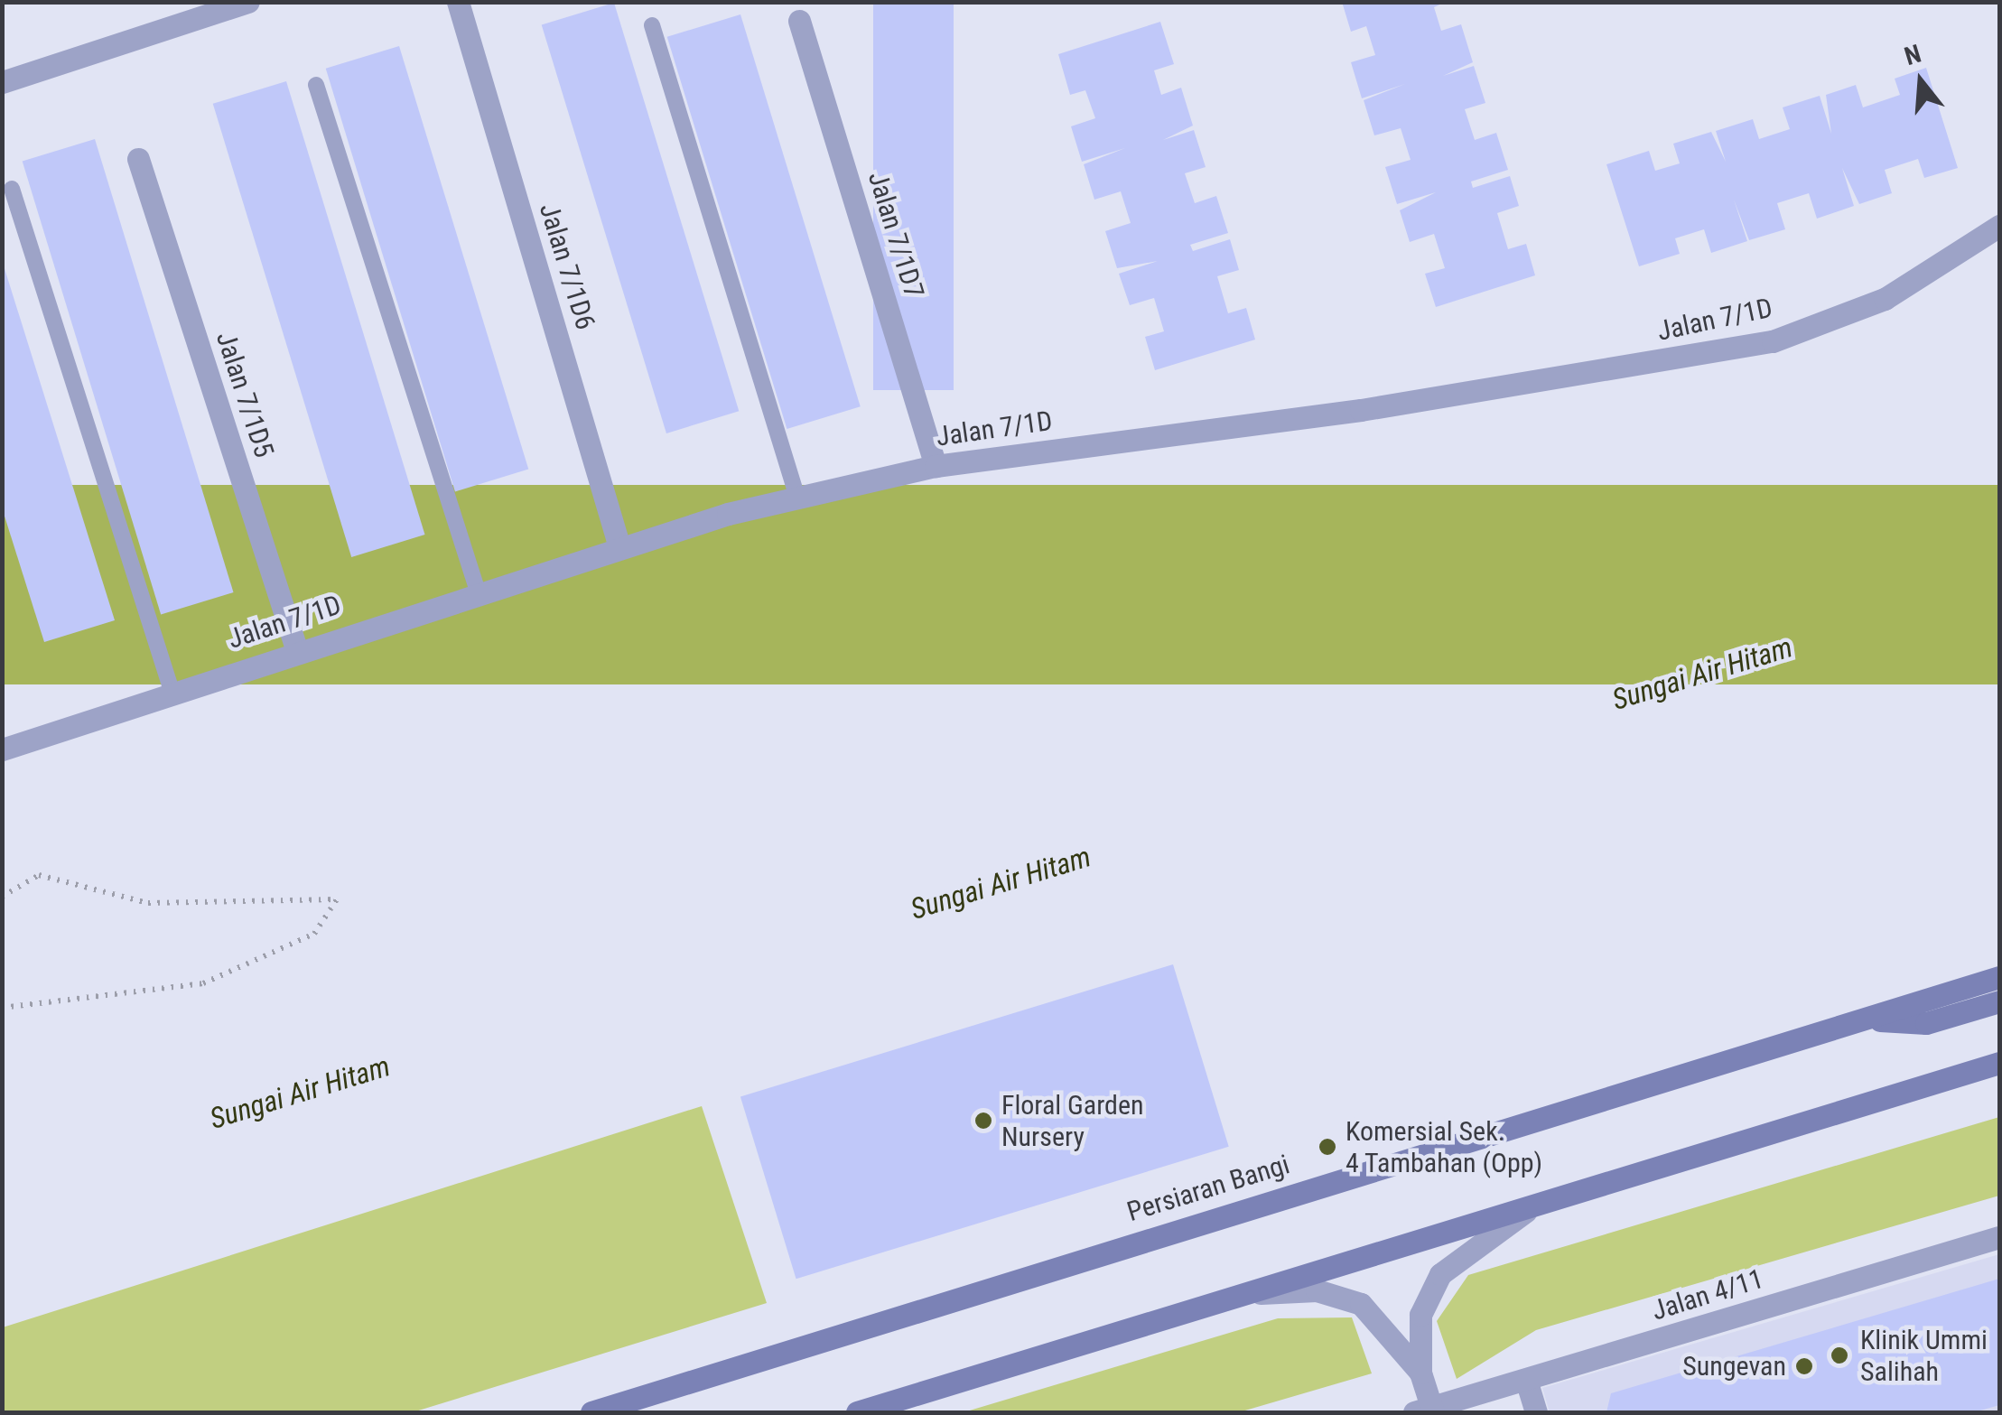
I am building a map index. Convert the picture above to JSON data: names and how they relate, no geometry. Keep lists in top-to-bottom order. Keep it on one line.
{"streets":{"main road":["Persiaran Bangi"],"street":["Jalan 7/1D7","Jalan 7/1D6","Jalan 7/1D","Jalan 7/1D5","Jalan 4/11"]},"crossings":[["Jalan 7/1D7","Jalan 7/1D"],["Jalan 7/1D6","Jalan 7/1D"],["Jalan 7/1D","Jalan 7/1D5"]],"water":["Sungai Air Hitam"],"places":["Floral Garden Nursery","Komersial Sek. 4 Tambahan (Opp)","Klinik Ummi Salihah","Sungevan"],"north":"top"}
